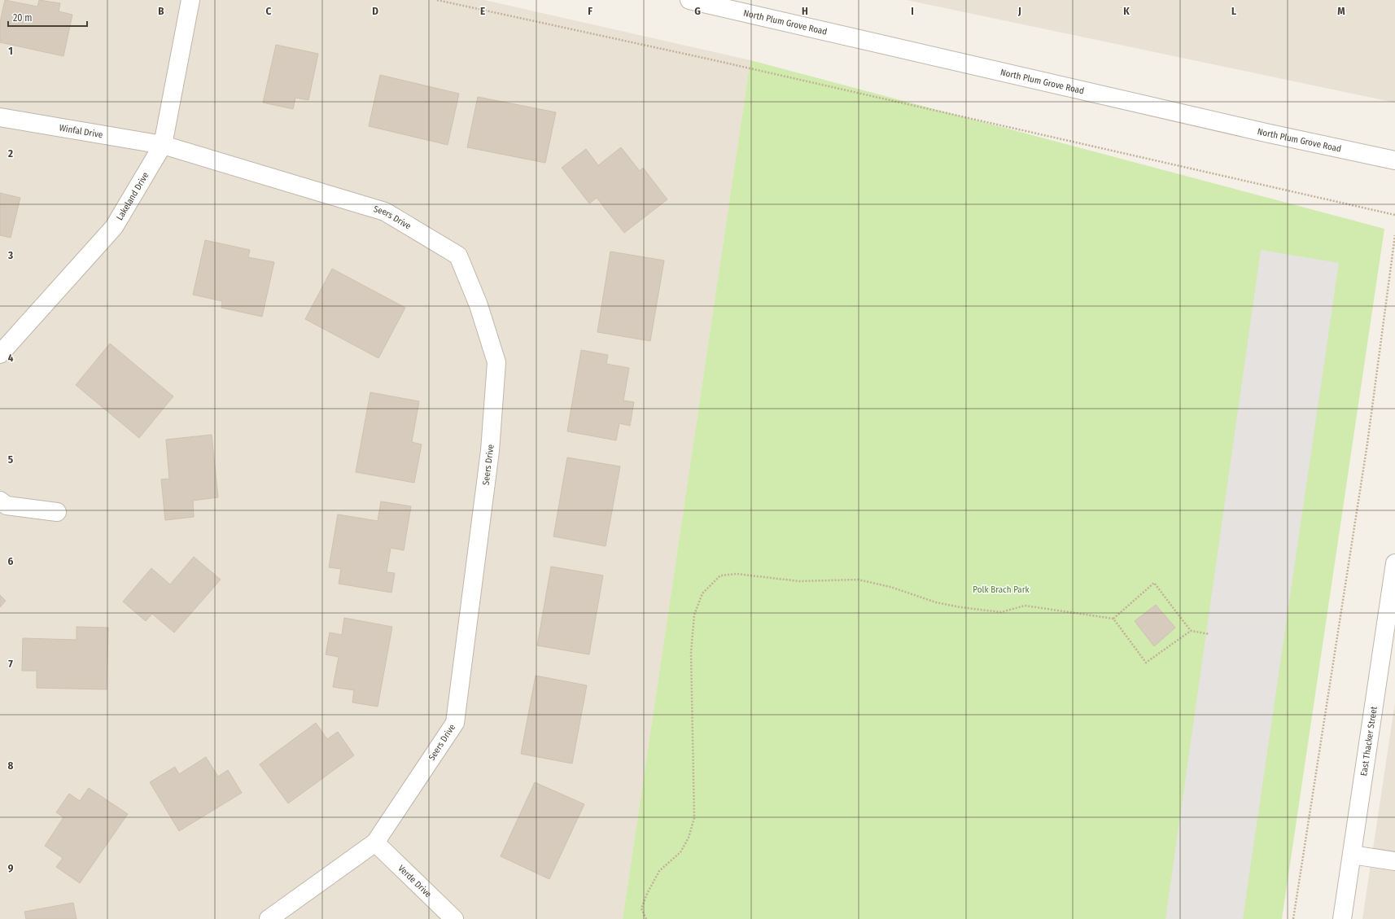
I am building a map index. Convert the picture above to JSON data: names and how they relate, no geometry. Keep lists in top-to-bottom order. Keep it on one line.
{"streets":{"street":["North Plum Grove Road","Winfal Drive","Lakeland Drive","Seers Drive","East Thacker Street","Verde Drive"]},"crossings":[["Winfal Drive","Lakeland Drive"],["Winfal Drive","Seers Drive"],["Lakeland Drive","Seers Drive"],["Seers Drive","Verde Drive"]],"parks":["Polk Brach Park"],"scale_bar":"20 m","grid":{"columns":["B","C","D","E","F","G","H","I","J","K","L","M"],"rows":["1","2","3","4","5","6","7","8","9"]}}
